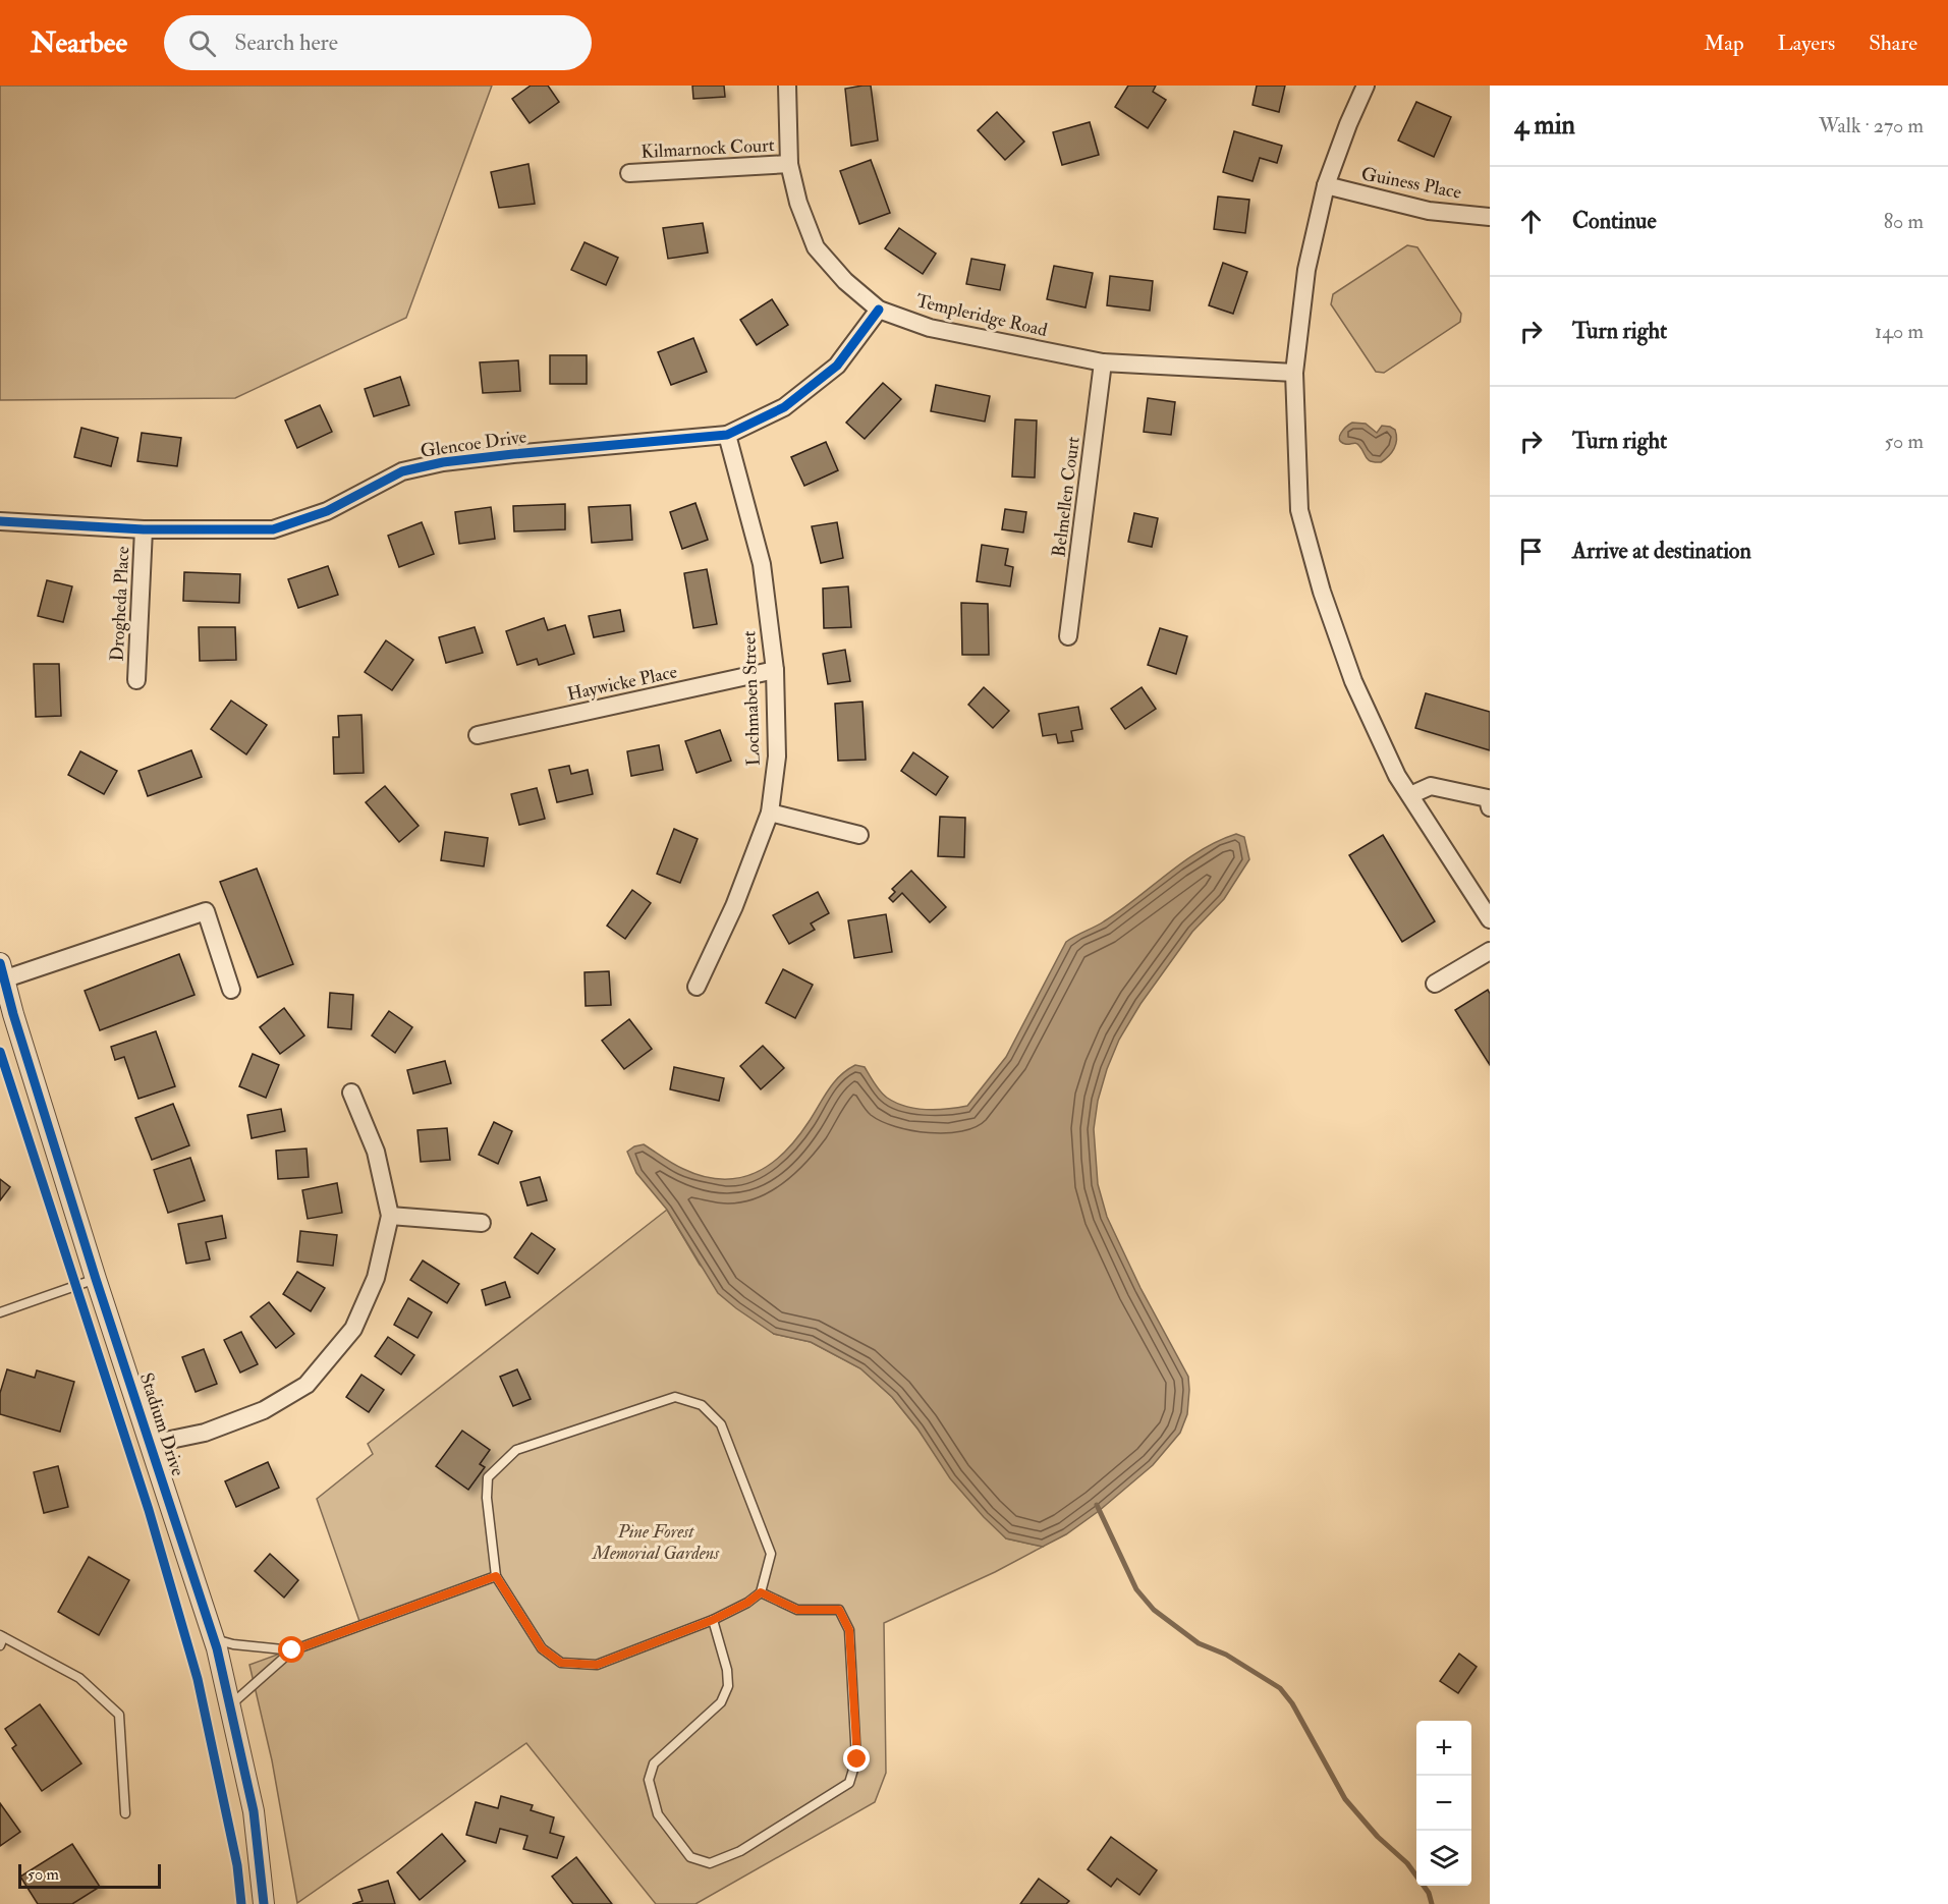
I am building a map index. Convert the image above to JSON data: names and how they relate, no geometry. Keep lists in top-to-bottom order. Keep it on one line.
{"streets":{"street":["Kilmarnock Court","Guiness Place","Templeridge Road","Glencoe Drive","Belmellen Court","Drogheda Place","Haywicke Place","Lochmaben Street","Stadium Drive"]},"crossings":[["Kilmarnock Court","Templeridge Road"],["Templeridge Road","Glencoe Drive"],["Templeridge Road","Belmellen Court"],["Glencoe Drive","Drogheda Place"],["Glencoe Drive","Lochmaben Street"],["Haywicke Place","Lochmaben Street"]],"parks":["Pine Forest Memorial Gardens"],"scale_bar":"50 m","page":{"header":"Nearbee","search":"Search here","nav":["Map","Layers","Share"],"heading":["4 min","Walk · 270 m"],"list":[["Continue","80 m"],["Turn right","140 m"],["Turn right","50 m"],"Arrive at destination"],"map_buttons":["+","−"],"scale":"50 m"}}
